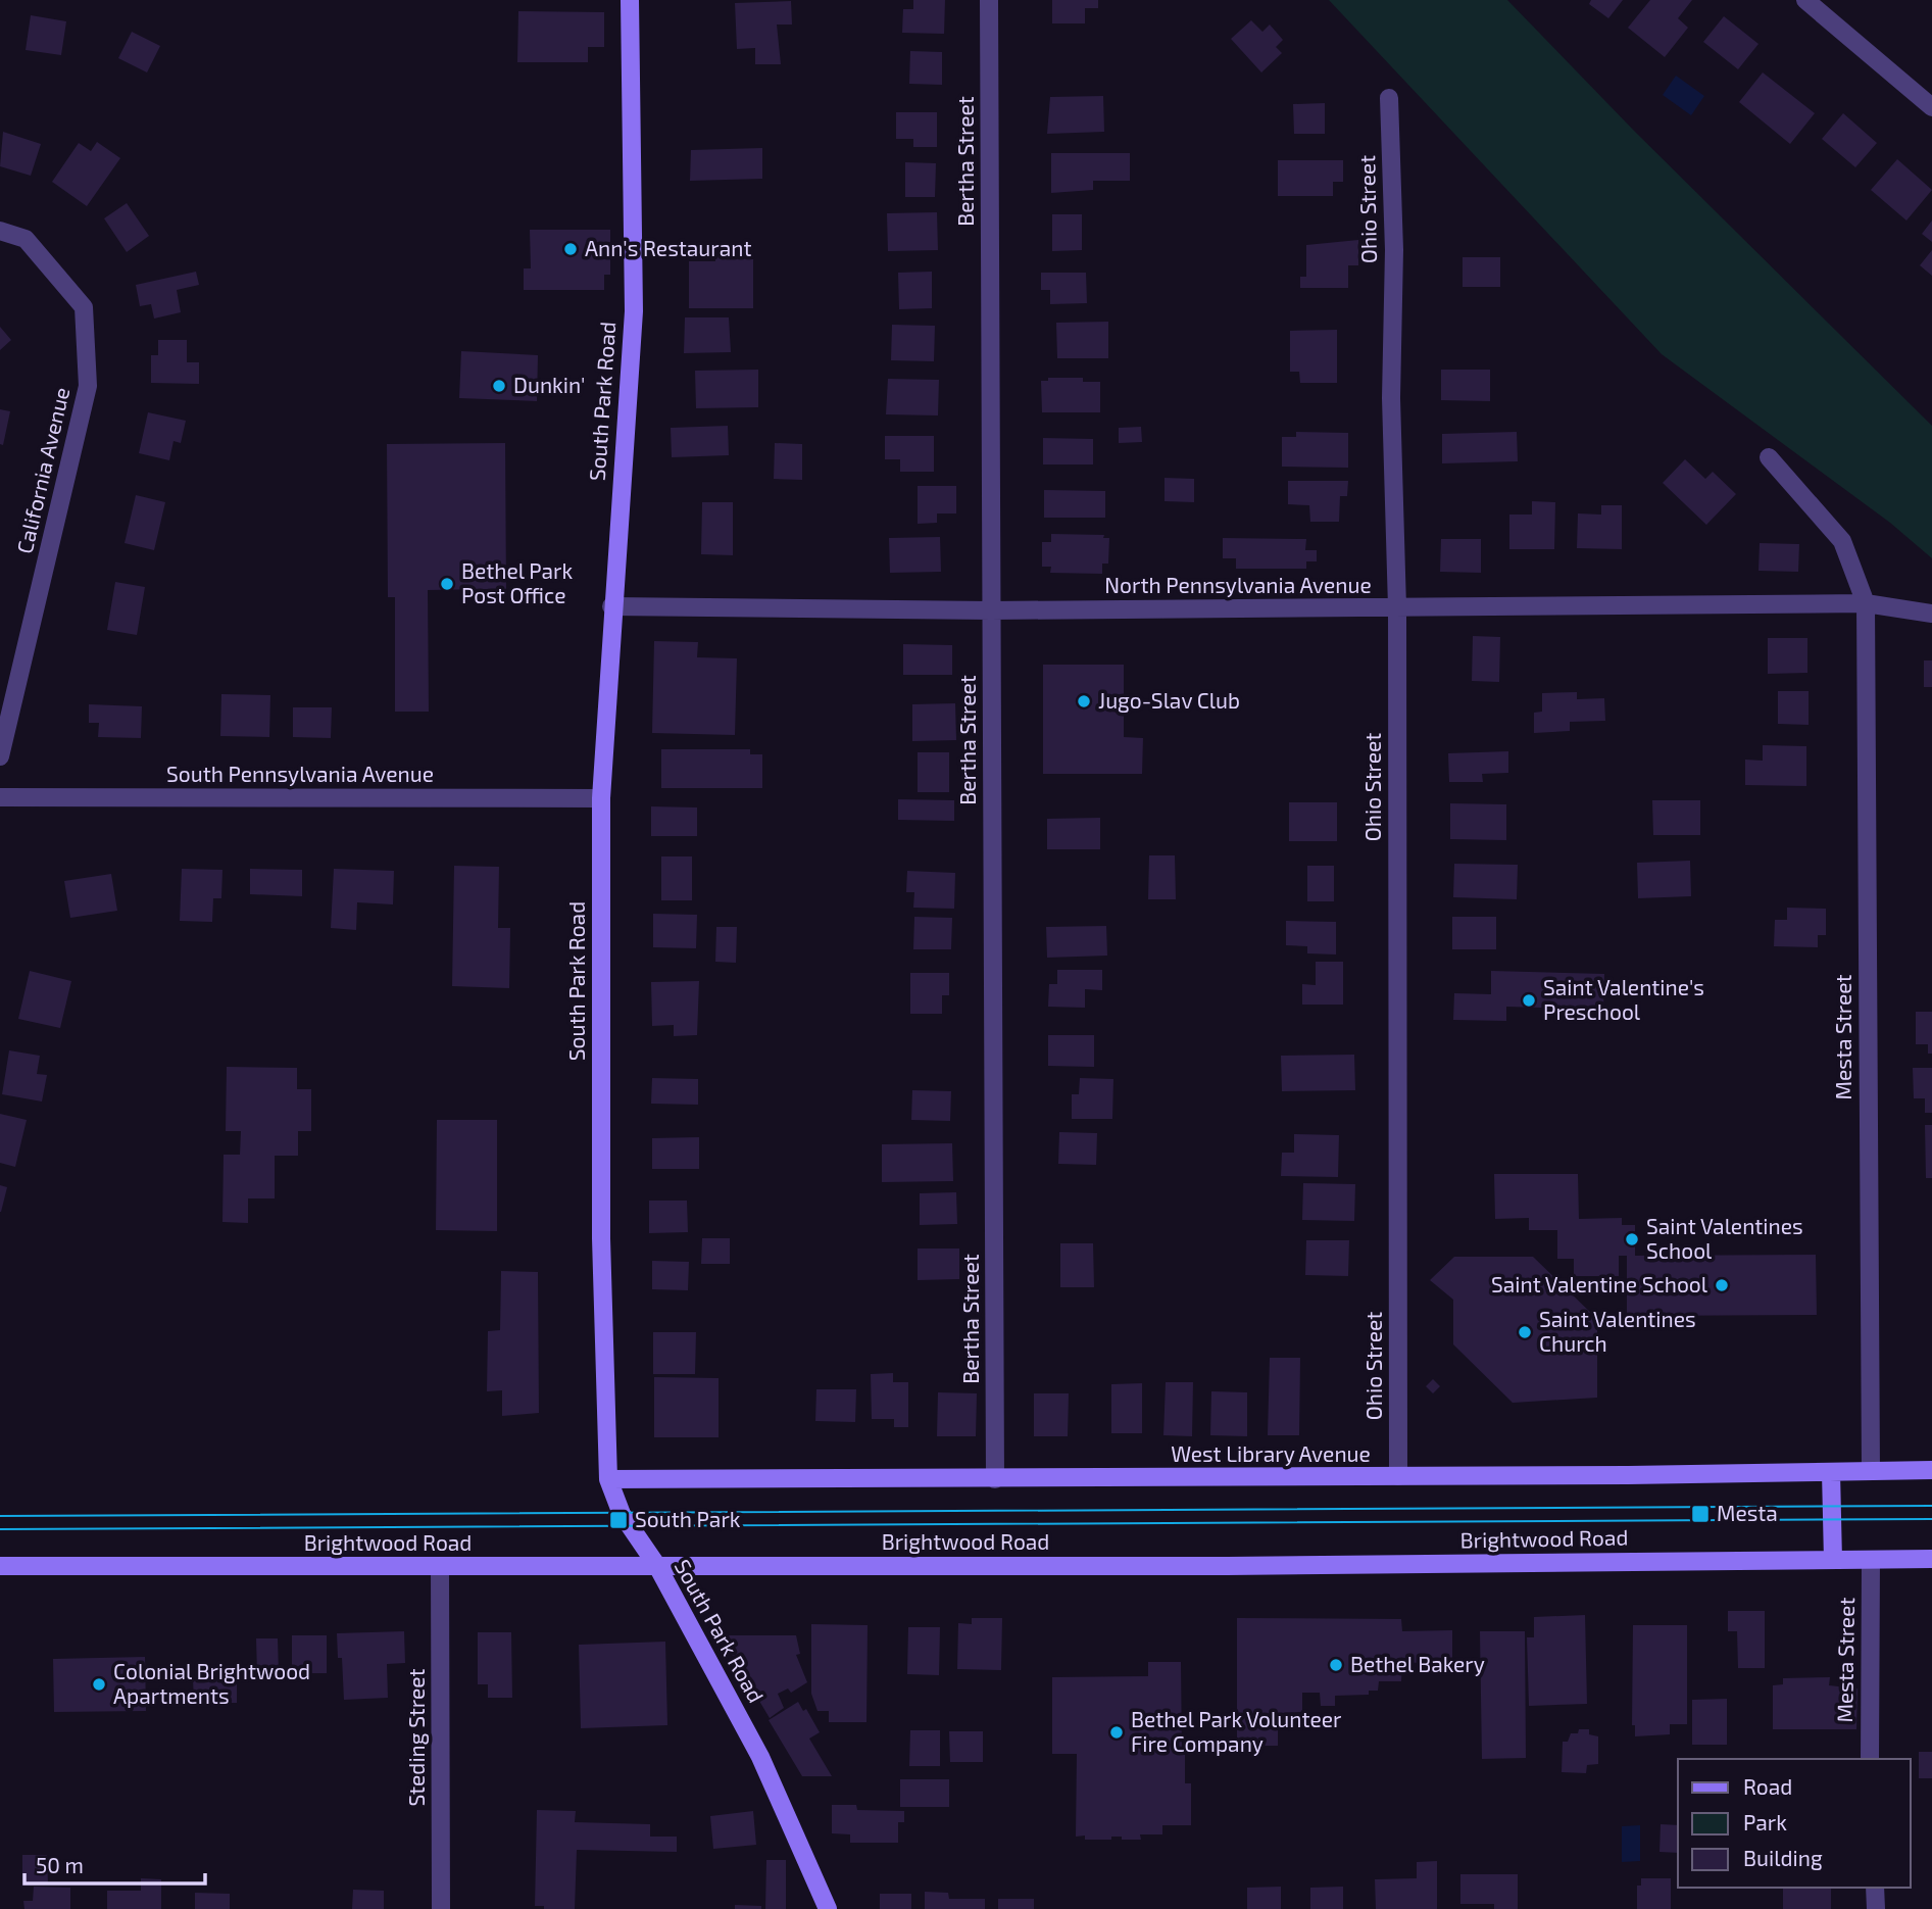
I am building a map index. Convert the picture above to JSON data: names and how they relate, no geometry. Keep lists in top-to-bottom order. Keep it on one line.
{"streets":{"street":["Bertha Street","Ohio Street","South Park Road","California Avenue","North Pennsylvania Avenue","South Pennsylvania Avenue","Mesta Street","West Library Avenue","Brightwood Road","Steding Street"]},"crossings":[["Bertha Street","North Pennsylvania Avenue"],["Bertha Street","West Library Avenue"],["Ohio Street","North Pennsylvania Avenue"],["Ohio Street","West Library Avenue"],["South Park Road","North Pennsylvania Avenue"],["South Park Road","South Pennsylvania Avenue"],["South Park Road","West Library Avenue"],["South Park Road","Brightwood Road"],["North Pennsylvania Avenue","Mesta Street"],["Mesta Street","West Library Avenue"],["Mesta Street","Brightwood Road"],["Brightwood Road","Steding Street"]],"places":{"other":["Ann's Restaurant","Dunkin'","Bethel Park Post Office","Jugo-Slav Club","Saint Valentine's Preschool","Saint Valentines School","Saint Valentine School","Saint Valentines Church","Bethel Bakery","Colonial Brightwood Apartments","Bethel Park Volunteer Fire Company"],"transit":["Mesta","South Park"]},"legend":["Road","Park","Building"],"scale_bar":"50 m"}
